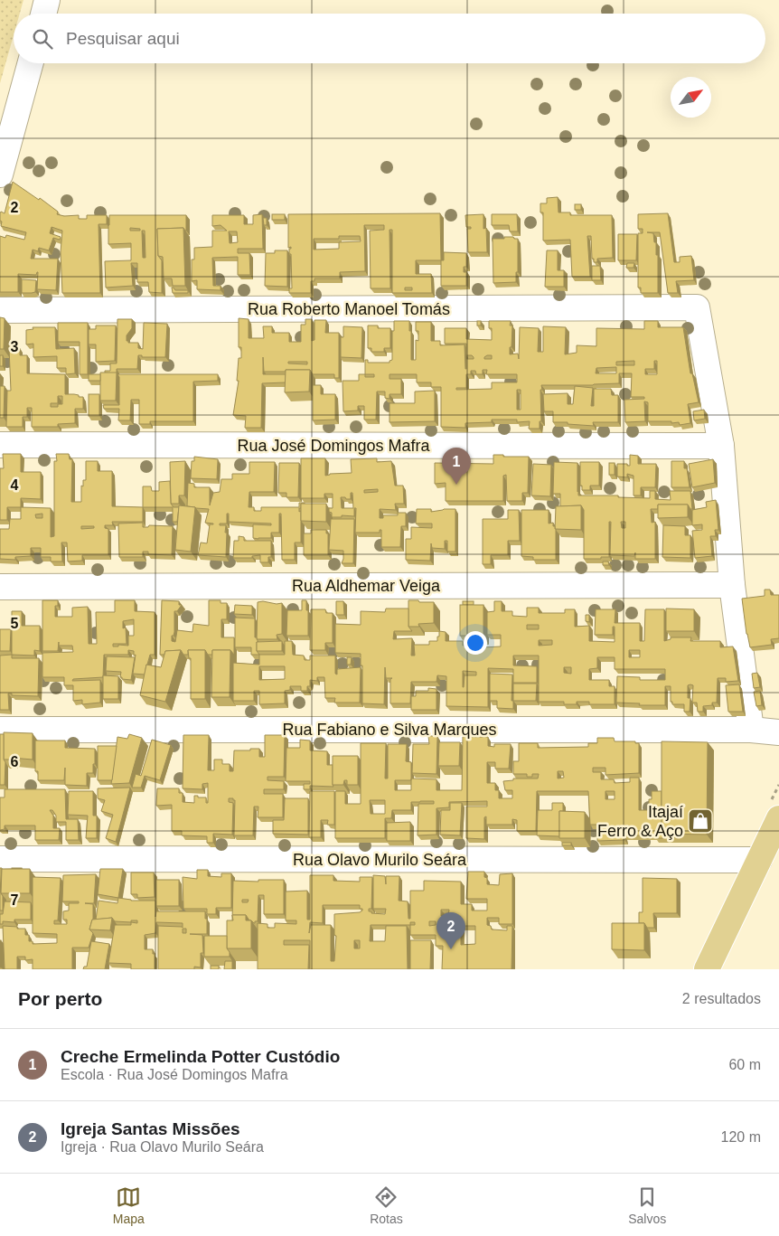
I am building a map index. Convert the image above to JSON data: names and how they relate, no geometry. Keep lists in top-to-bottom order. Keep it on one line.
{"streets":{"street":["Rua Roberto Manoel Tomás","Rua José Domingos Mafra","Rua Aldhemar Veiga","Rua Fabiano e Silva Marques","Rua Olavo Murilo Seára"]},"crossings":[["Rua Roberto Manoel Tomás","Rua José Domingos Mafra"]],"places":{"shop":["Itajaí Ferro & Aço"]},"north":"top right","page":{"search":"Pesquisar aqui","pins":["1","2"],"heading":["Por perto","2 resultados"],"list":[{"mark":"1","name":"Creche Ermelinda Potter Custódio","note":"Escola · Rua José Domingos Mafra","value":"60 m"},{"mark":"2","name":"Igreja Santas Missões","note":"Igreja · Rua Olavo Murilo Seára","value":"120 m"}],"nav":["Mapa","Rotas","Salvos"]},"grid":{"rows":["2","3","4","5","6","7"]}}
